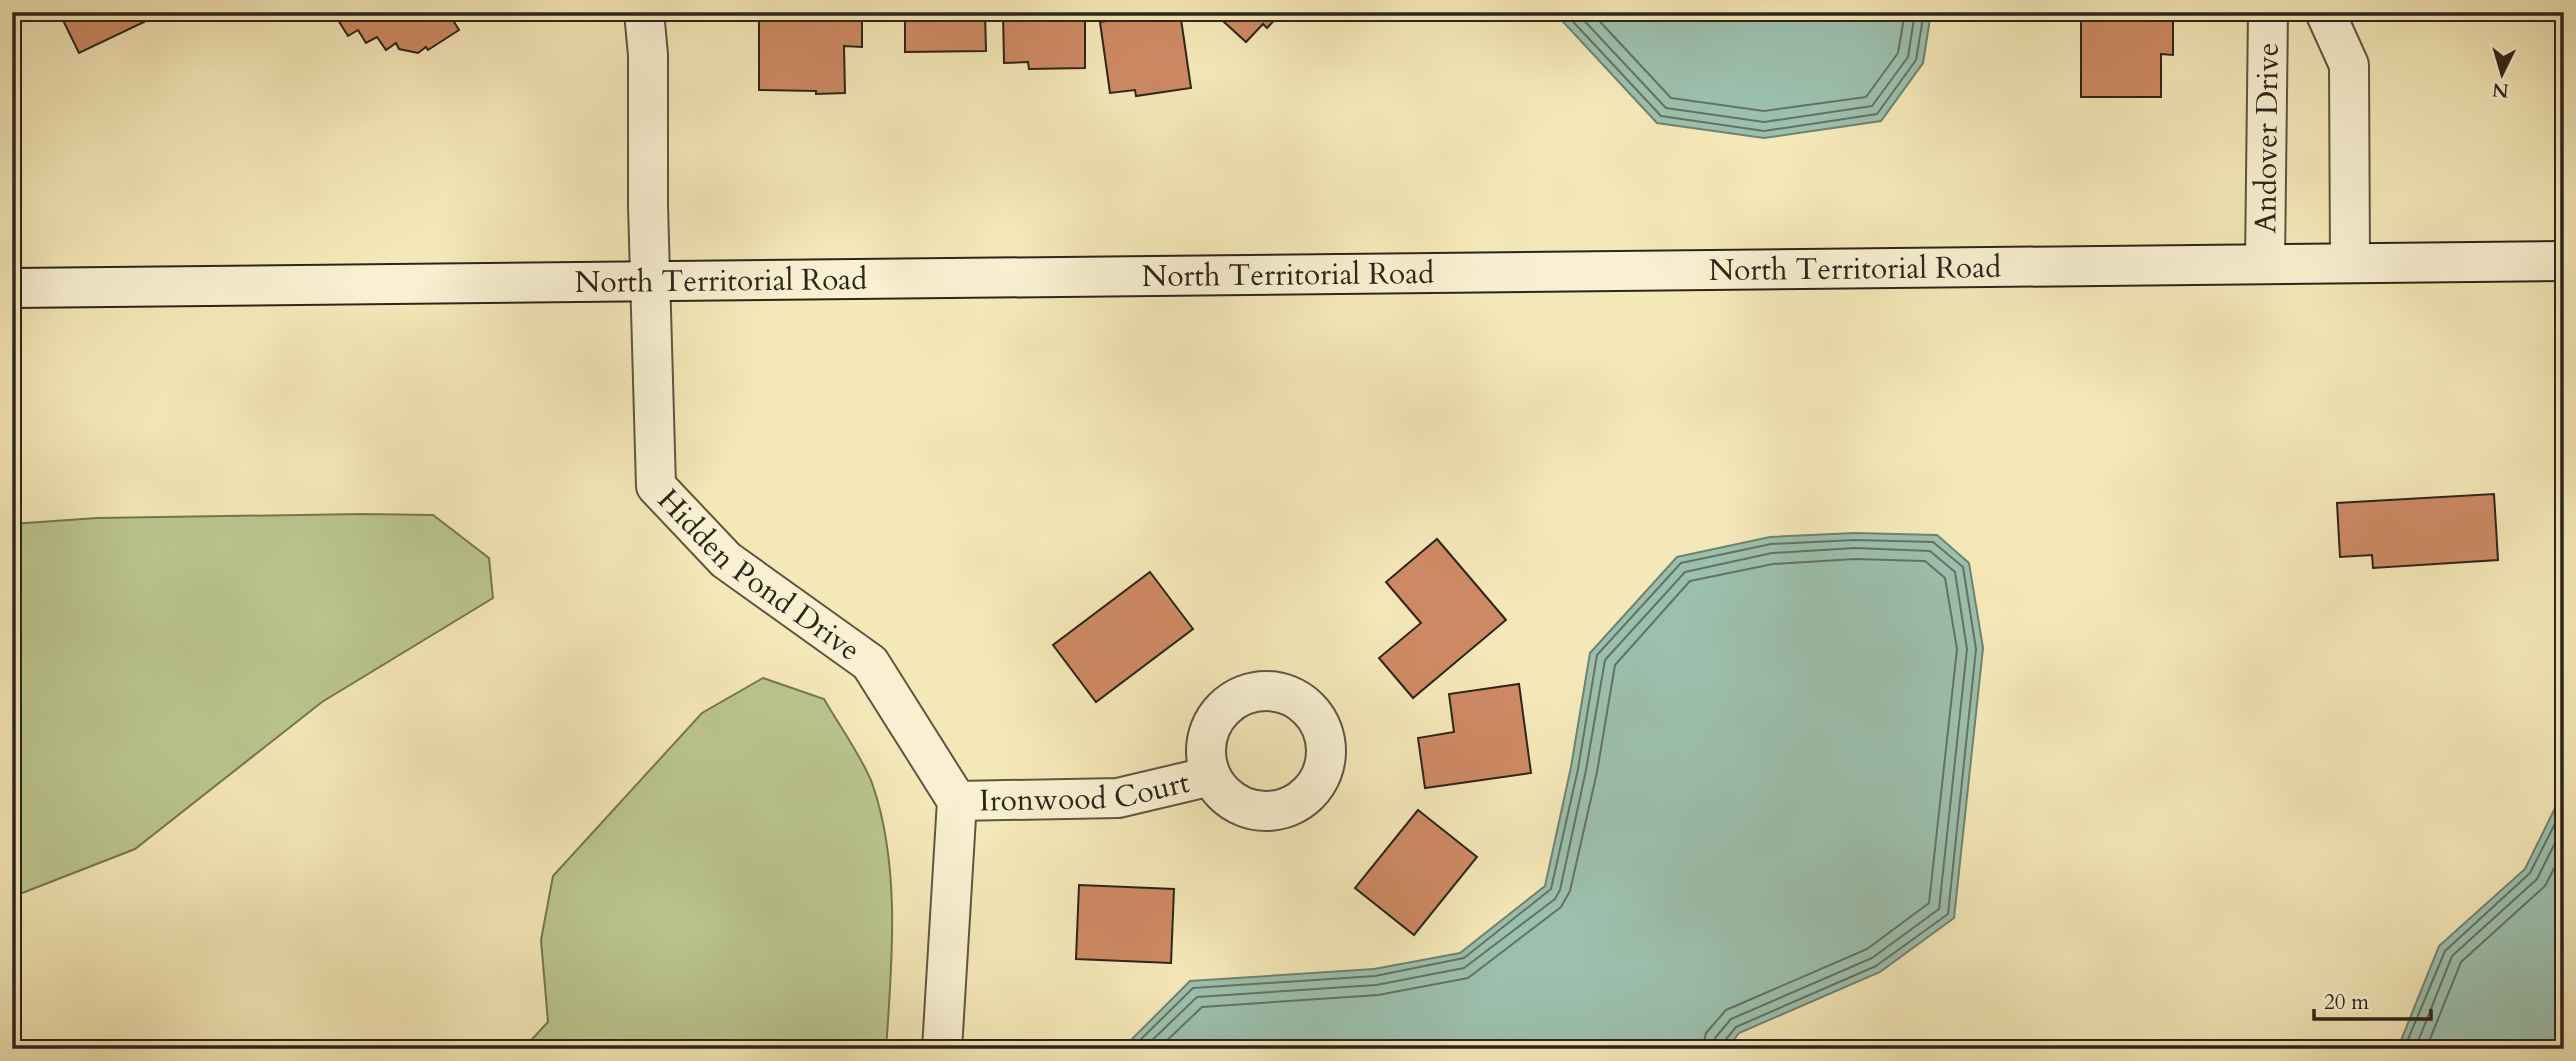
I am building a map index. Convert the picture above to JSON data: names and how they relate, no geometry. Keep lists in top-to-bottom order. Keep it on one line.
{"streets":{"main road":["Andover Drive","North Territorial Road","Hidden Pond Drive","Ironwood Court"]},"crossings":[["Andover Drive","North Territorial Road"],["North Territorial Road","Hidden Pond Drive"],["Hidden Pond Drive","Ironwood Court"]],"scale_bar":"20 m","north":"bottom"}
